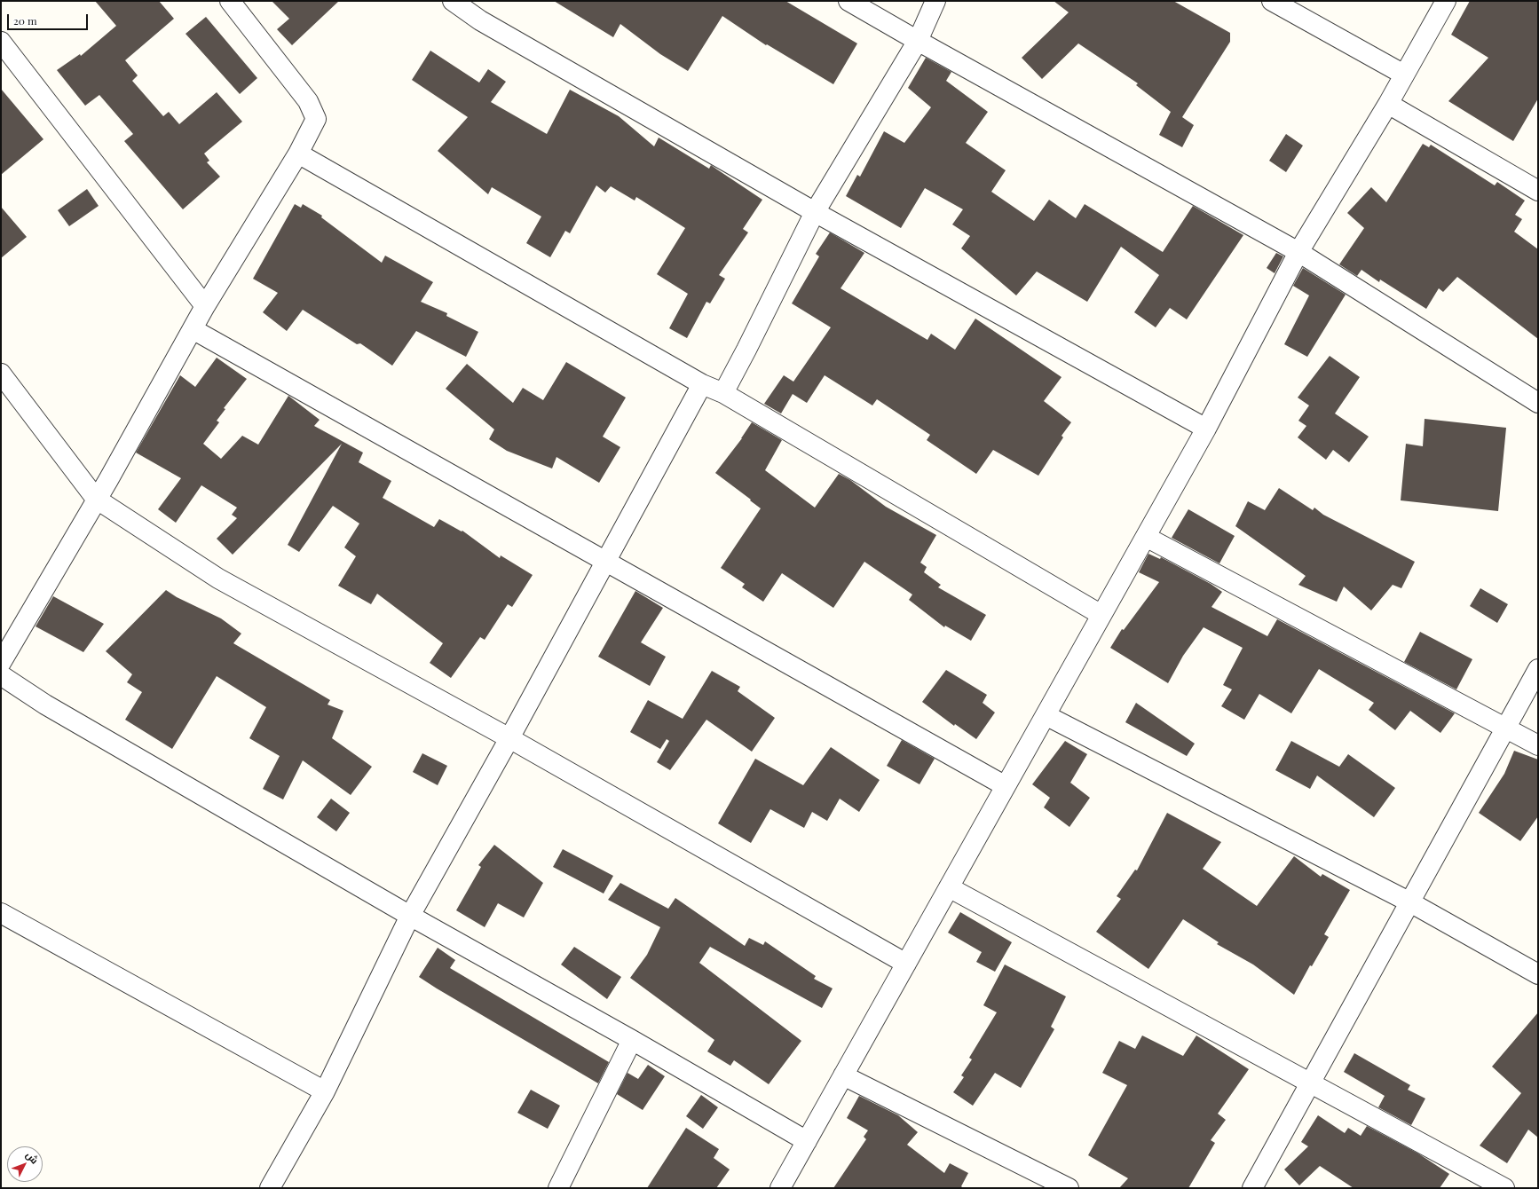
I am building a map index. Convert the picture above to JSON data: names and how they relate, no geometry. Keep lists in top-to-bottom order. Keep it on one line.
{"scale_bar":"20 m","north":"top right"}
